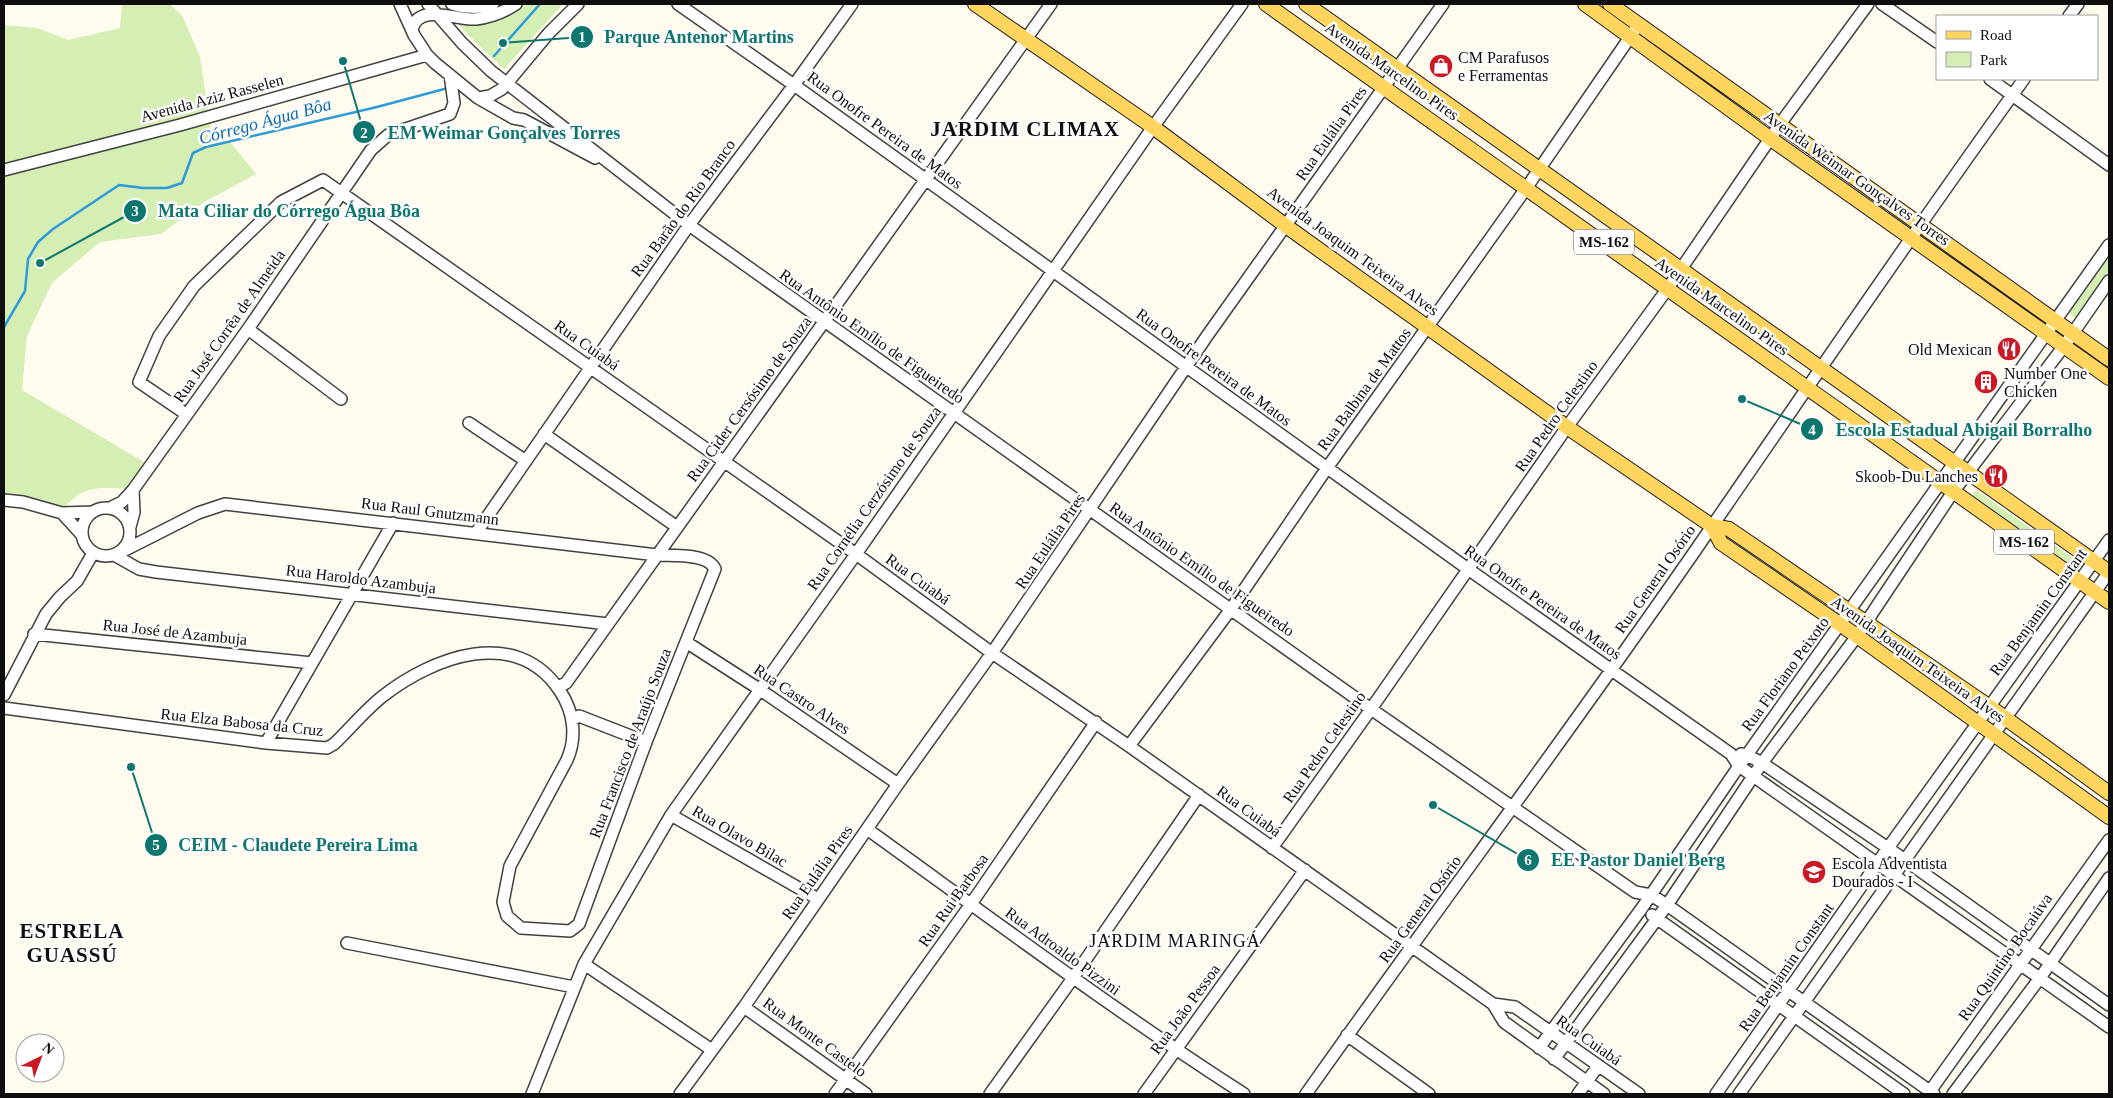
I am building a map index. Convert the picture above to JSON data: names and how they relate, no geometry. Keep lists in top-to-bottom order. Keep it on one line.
{"streets":{"main road":["Avenida Marcelino Pires","Avenida Weimar Gonçalves Torres","MS-162","Avenida Joaquim Teixeira Alves"],"street":["Avenida Aziz Rasselen","Rua Onofre Pereira de Matos","Rua Eulália Pires","Rua Barão do Rio Branco","Rua José Corrêa de Almeida","Rua Antônio Emílio de Figueiredo","Rua Cuiabá","Rua Balbina de Mattos","Rua Cider Cersósimo de Souza","Rua Pedro Celestino","Rua Cornélia Cerzósimo de Souza","Rua Raul Gnutzmann","Rua Haroldo Azambuja","Rua General Osório","Rua Benjamin Constant","Rua José de Azambuja","Rua Floriano Peixoto","Rua Castro Alves","Rua Elza Babosa da Cruz","Rua Francisco de Araújo Souza","Rua Olavo Bilac","Rua Rui Barbosa","Rua Adroaldo Pizzini","Rua Quintino Bocaiúva","Rua João Pessoa","Rua Monte Castelo"]},"crossings":[["Avenida Marcelino Pires","Rua Eulália Pires"],["Avenida Marcelino Pires","Rua Balbina de Mattos"],["Avenida Marcelino Pires","Rua Pedro Celestino"],["Avenida Marcelino Pires","Rua General Osório"],["Avenida Marcelino Pires","Rua Benjamin Constant"],["Avenida Marcelino Pires","Rua Floriano Peixoto"],["Avenida Aziz Rasselen","Rua Antônio Emílio de Figueiredo"],["Rua Onofre Pereira de Matos","Rua Eulália Pires"],["Rua Onofre Pereira de Matos","Rua Barão do Rio Branco"],["Rua Onofre Pereira de Matos","Rua Balbina de Mattos"],["Rua Onofre Pereira de Matos","Rua Cider Cersósimo de Souza"],["Rua Onofre Pereira de Matos","Rua Pedro Celestino"],["Rua Onofre Pereira de Matos","Rua Cornélia Cerzósimo de Souza"],["Rua Onofre Pereira de Matos","Rua General Osório"],["Rua Onofre Pereira de Matos","Rua Benjamin Constant"],["Rua Onofre Pereira de Matos","Rua Floriano Peixoto"],["Rua Onofre Pereira de Matos","Rua Quintino Bocaiúva"],["Rua Eulália Pires","Avenida Joaquim Teixeira Alves"],["Rua Eulália Pires","Rua Antônio Emílio de Figueiredo"],["Rua Eulália Pires","Rua Cuiabá"],["Rua Eulália Pires","Rua Castro Alves"],["Rua Eulália Pires","Rua Olavo Bilac"],["Rua Eulália Pires","Rua Adroaldo Pizzini"],["Rua Eulália Pires","Rua Monte Castelo"],["Avenida Weimar Gonçalves Torres","Rua Balbina de Mattos"],["Avenida Weimar Gonçalves Torres","Rua Pedro Celestino"],["Avenida Weimar Gonçalves Torres","Rua General Osório"],["Avenida Weimar Gonçalves Torres","Rua Floriano Peixoto"],["Rua Barão do Rio Branco","Rua Antônio Emílio de Figueiredo"],["Rua Barão do Rio Branco","Rua Cuiabá"],["Rua Barão do Rio Branco","Rua Raul Gnutzmann"],["Avenida Joaquim Teixeira Alves","Rua Balbina de Mattos"],["Avenida Joaquim Teixeira Alves","Rua Cider Cersósimo de Souza"],["Avenida Joaquim Teixeira Alves","Rua Pedro Celestino"],["Avenida Joaquim Teixeira Alves","Rua Cornélia Cerzósimo de Souza"],["Avenida Joaquim Teixeira Alves","Rua General Osório"],["Avenida Joaquim Teixeira Alves","Rua Benjamin Constant"],["Avenida Joaquim Teixeira Alves","Rua Floriano Peixoto"],["Rua José Corrêa de Almeida","Rua Antônio Emílio de Figueiredo"],["Rua José Corrêa de Almeida","Rua Cuiabá"],["Rua José Corrêa de Almeida","Rua Raul Gnutzmann"],["Rua José Corrêa de Almeida","Rua Haroldo Azambuja"],["Rua Antônio Emílio de Figueiredo","Rua Balbina de Mattos"],["Rua Antônio Emílio de Figueiredo","Rua Cider Cersósimo de Souza"],["Rua Antônio Emílio de Figueiredo","Rua Pedro Celestino"],["Rua Antônio Emílio de Figueiredo","Rua Cornélia Cerzósimo de Souza"],["Rua Antônio Emílio de Figueiredo","Rua General Osório"],["Rua Antônio Emílio de Figueiredo","Rua Benjamin Constant"],["Rua Antônio Emílio de Figueiredo","Rua Floriano Peixoto"],["Rua Antônio Emílio de Figueiredo","Rua Quintino Bocaiúva"],["Rua Cuiabá","Rua Balbina de Mattos"],["Rua Cuiabá","Rua Cider Cersósimo de Souza"],["Rua Cuiabá","Rua Pedro Celestino"],["Rua Cuiabá","Rua Cornélia Cerzósimo de Souza"],["Rua Cuiabá","Rua General Osório"],["Rua Cuiabá","Rua Floriano Peixoto"],["Rua Cuiabá","Rua Rui Barbosa"],["Rua Cuiabá","Rua João Pessoa"],["Rua Cider Cersósimo de Souza","Rua Raul Gnutzmann"],["Rua Cider Cersósimo de Souza","Rua Haroldo Azambuja"],["Rua Cider Cersósimo de Souza","Rua Elza Babosa da Cruz"],["Rua Cornélia Cerzósimo de Souza","Rua Castro Alves"],["Rua Cornélia Cerzósimo de Souza","Rua Olavo Bilac"],["Rua Raul Gnutzmann","Rua Haroldo Azambuja"],["Rua Raul Gnutzmann","Rua Francisco de Araújo Souza"],["Rua Castro Alves","Rua Francisco de Araújo Souza"],["Rua Elza Babosa da Cruz","Rua Francisco de Araújo Souza"],["Rua Rui Barbosa","Rua Adroaldo Pizzini"],["Rua Rui Barbosa","Rua Monte Castelo"],["Rua Adroaldo Pizzini","Rua João Pessoa"]],"districts":["JARDIM CLIMAX","ESTRELA GUASSÚ","JARDIM MARINGÁ"],"water":["Córrego Água Bôa"],"places":{"other":["Parque Antenor Martins","EM Weimar Gonçalves Torres","Mata Ciliar do Córrego Água Bôa","Escola Estadual Abigail Borralho","CEIM - Claudete Pereira Lima","EE Pastor Daniel Berg"],"shop":["CM Parafusos e Ferramentas"],"restaurant":["Old Mexican","Skoob-Du Lanches"],"building":["Number One Chicken"],"school or university":["Escola Adventista Dourados - I"]},"legend":["Road","Park"],"north":"top right"}
